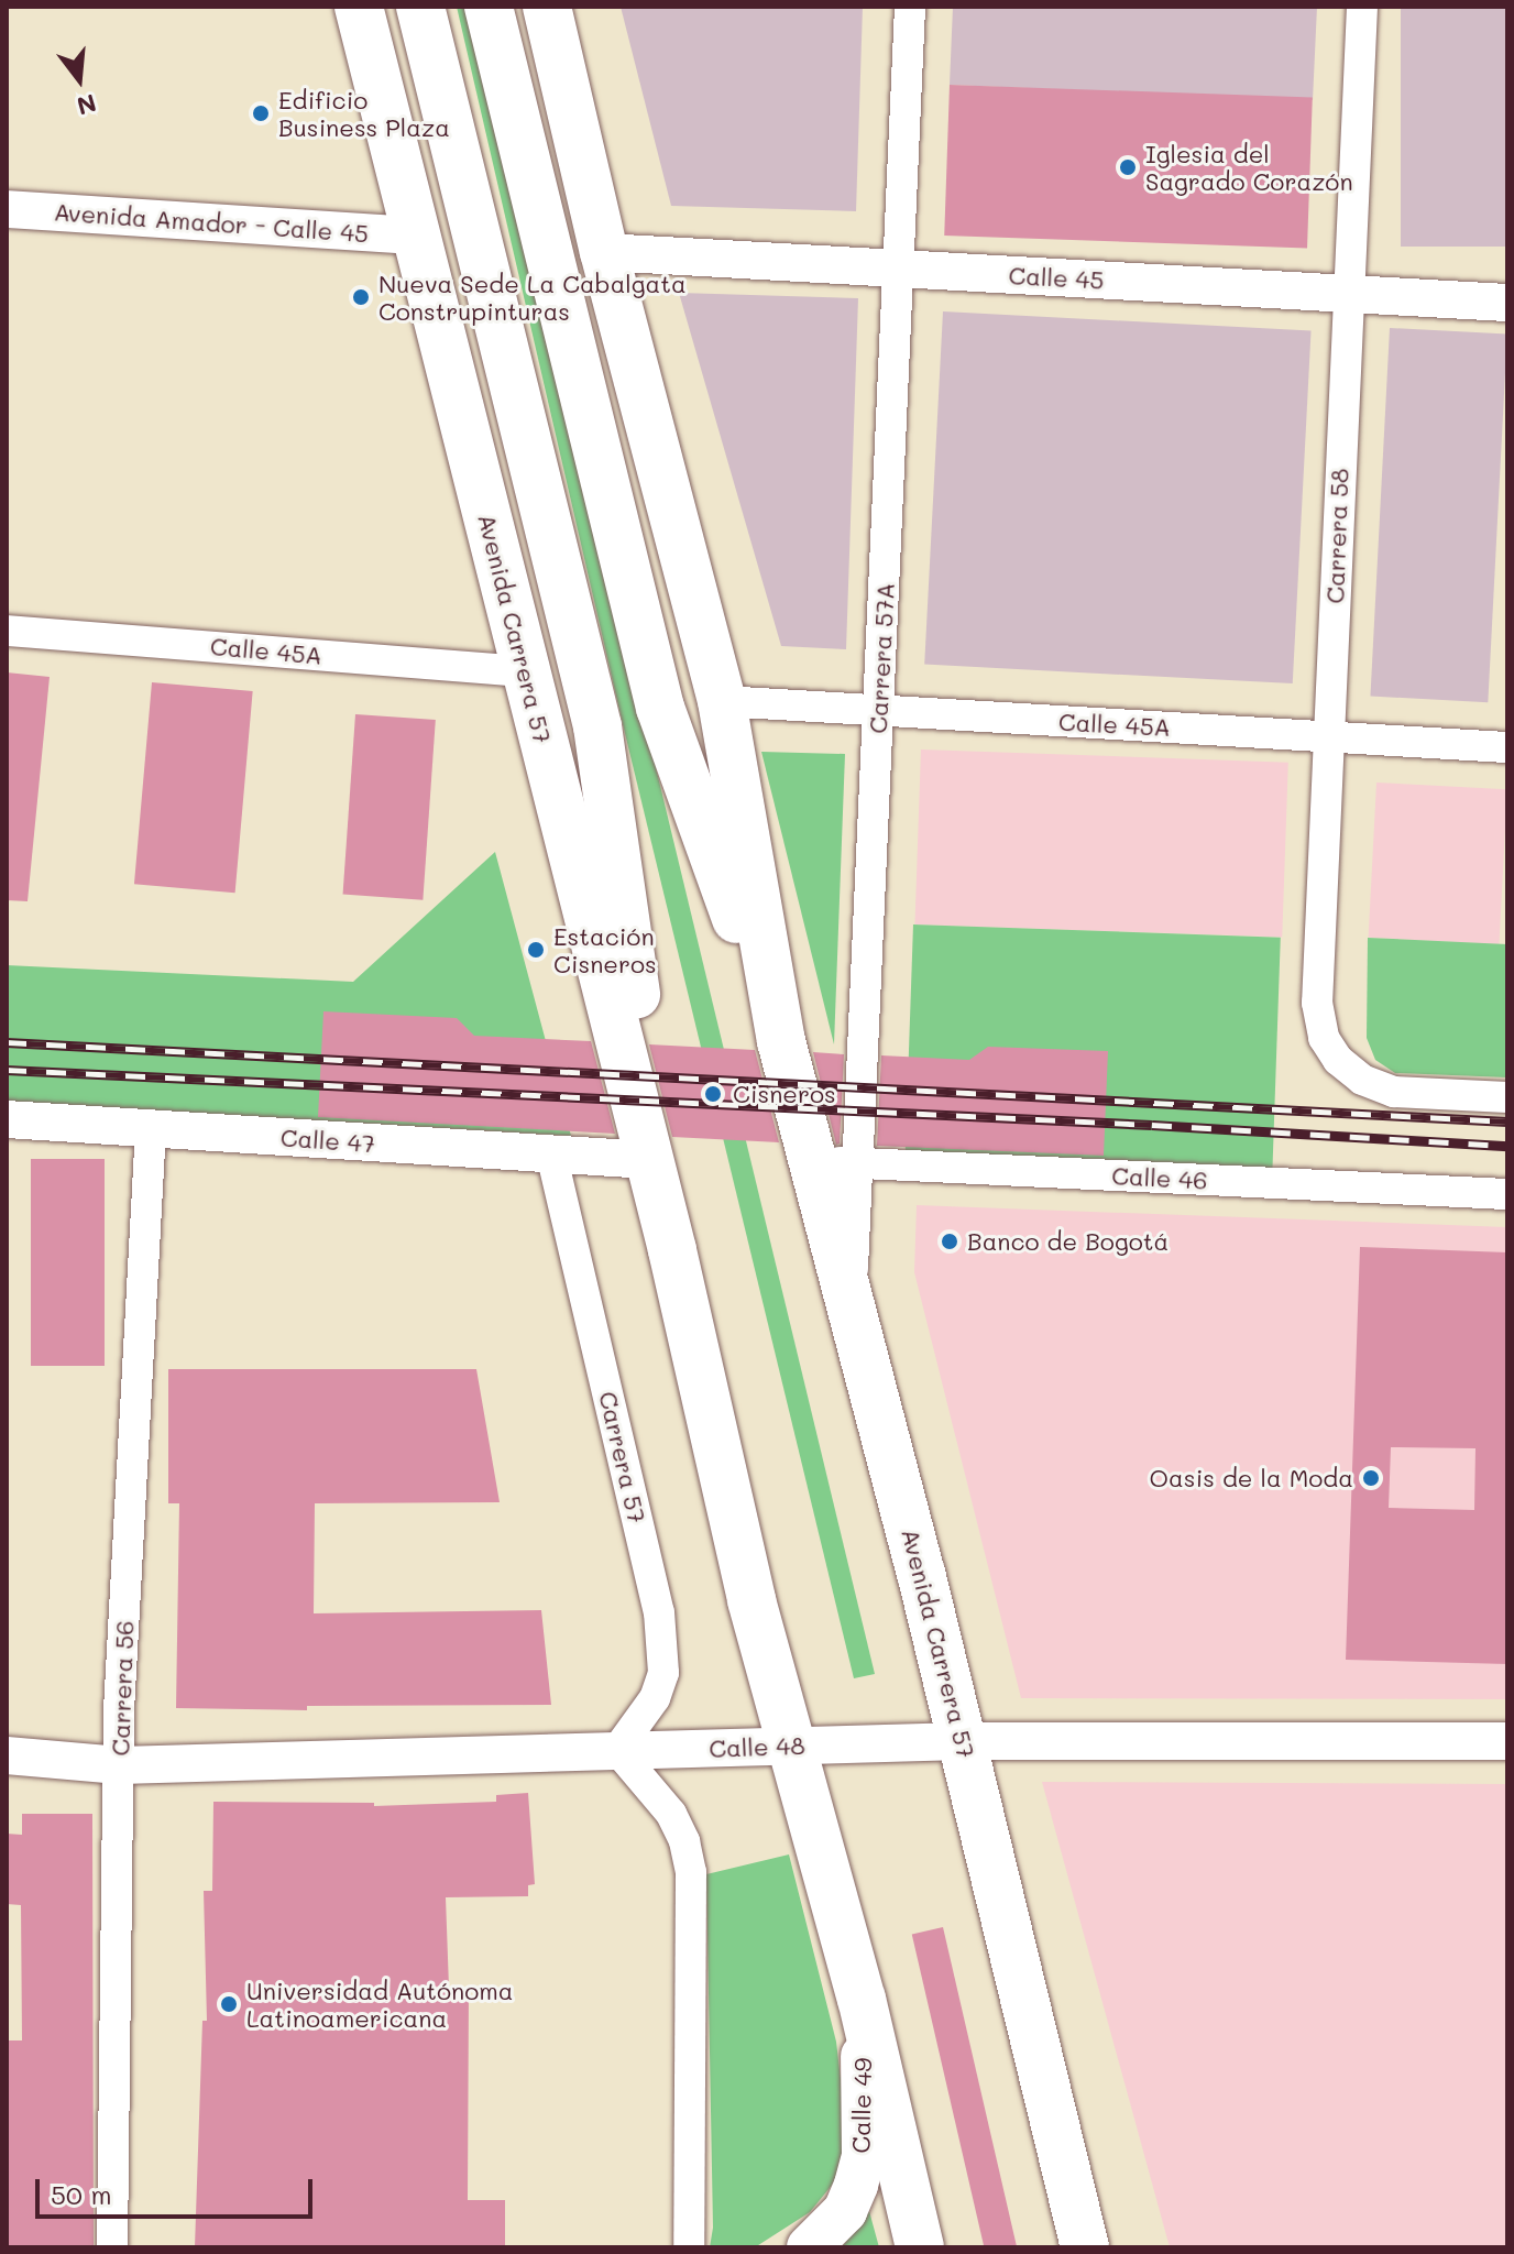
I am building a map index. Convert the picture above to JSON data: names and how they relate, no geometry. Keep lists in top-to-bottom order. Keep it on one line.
{"streets":{"main road":["Avenida Carrera 57","Calle 49"],"street":["Avenida Amador - Calle 45","Calle 45","Carrera 58","Calle 45A","Carrera 57A","Calle 47","Calle 46","Carrera 57","Carrera 56","Calle 48"]},"crossings":[["Avenida Amador - Calle 45","Avenida Carrera 57"],["Calle 45","Carrera 58"],["Calle 45","Avenida Carrera 57"],["Calle 45","Carrera 57A"],["Carrera 58","Calle 45A"],["Avenida Carrera 57","Calle 45A"],["Avenida Carrera 57","Carrera 57A"],["Avenida Carrera 57","Calle 47"],["Avenida Carrera 57","Calle 46"],["Avenida Carrera 57","Calle 48"],["Avenida Carrera 57","Calle 49"],["Calle 45A","Carrera 57A"],["Carrera 57A","Calle 46"],["Calle 47","Carrera 57"],["Calle 47","Carrera 56"],["Carrera 57","Calle 48"],["Carrera 56","Calle 48"]],"places":["Edificio Business Plaza","Iglesia del Sagrado Corazón","Nueva Sede La Cabalgata Construpinturas","Estación Cisneros","Cisneros","Banco de Bogotá","Oasis de la Moda","Universidad Autónoma Latinoamericana"],"scale_bar":"50 m","north":"bottom"}
